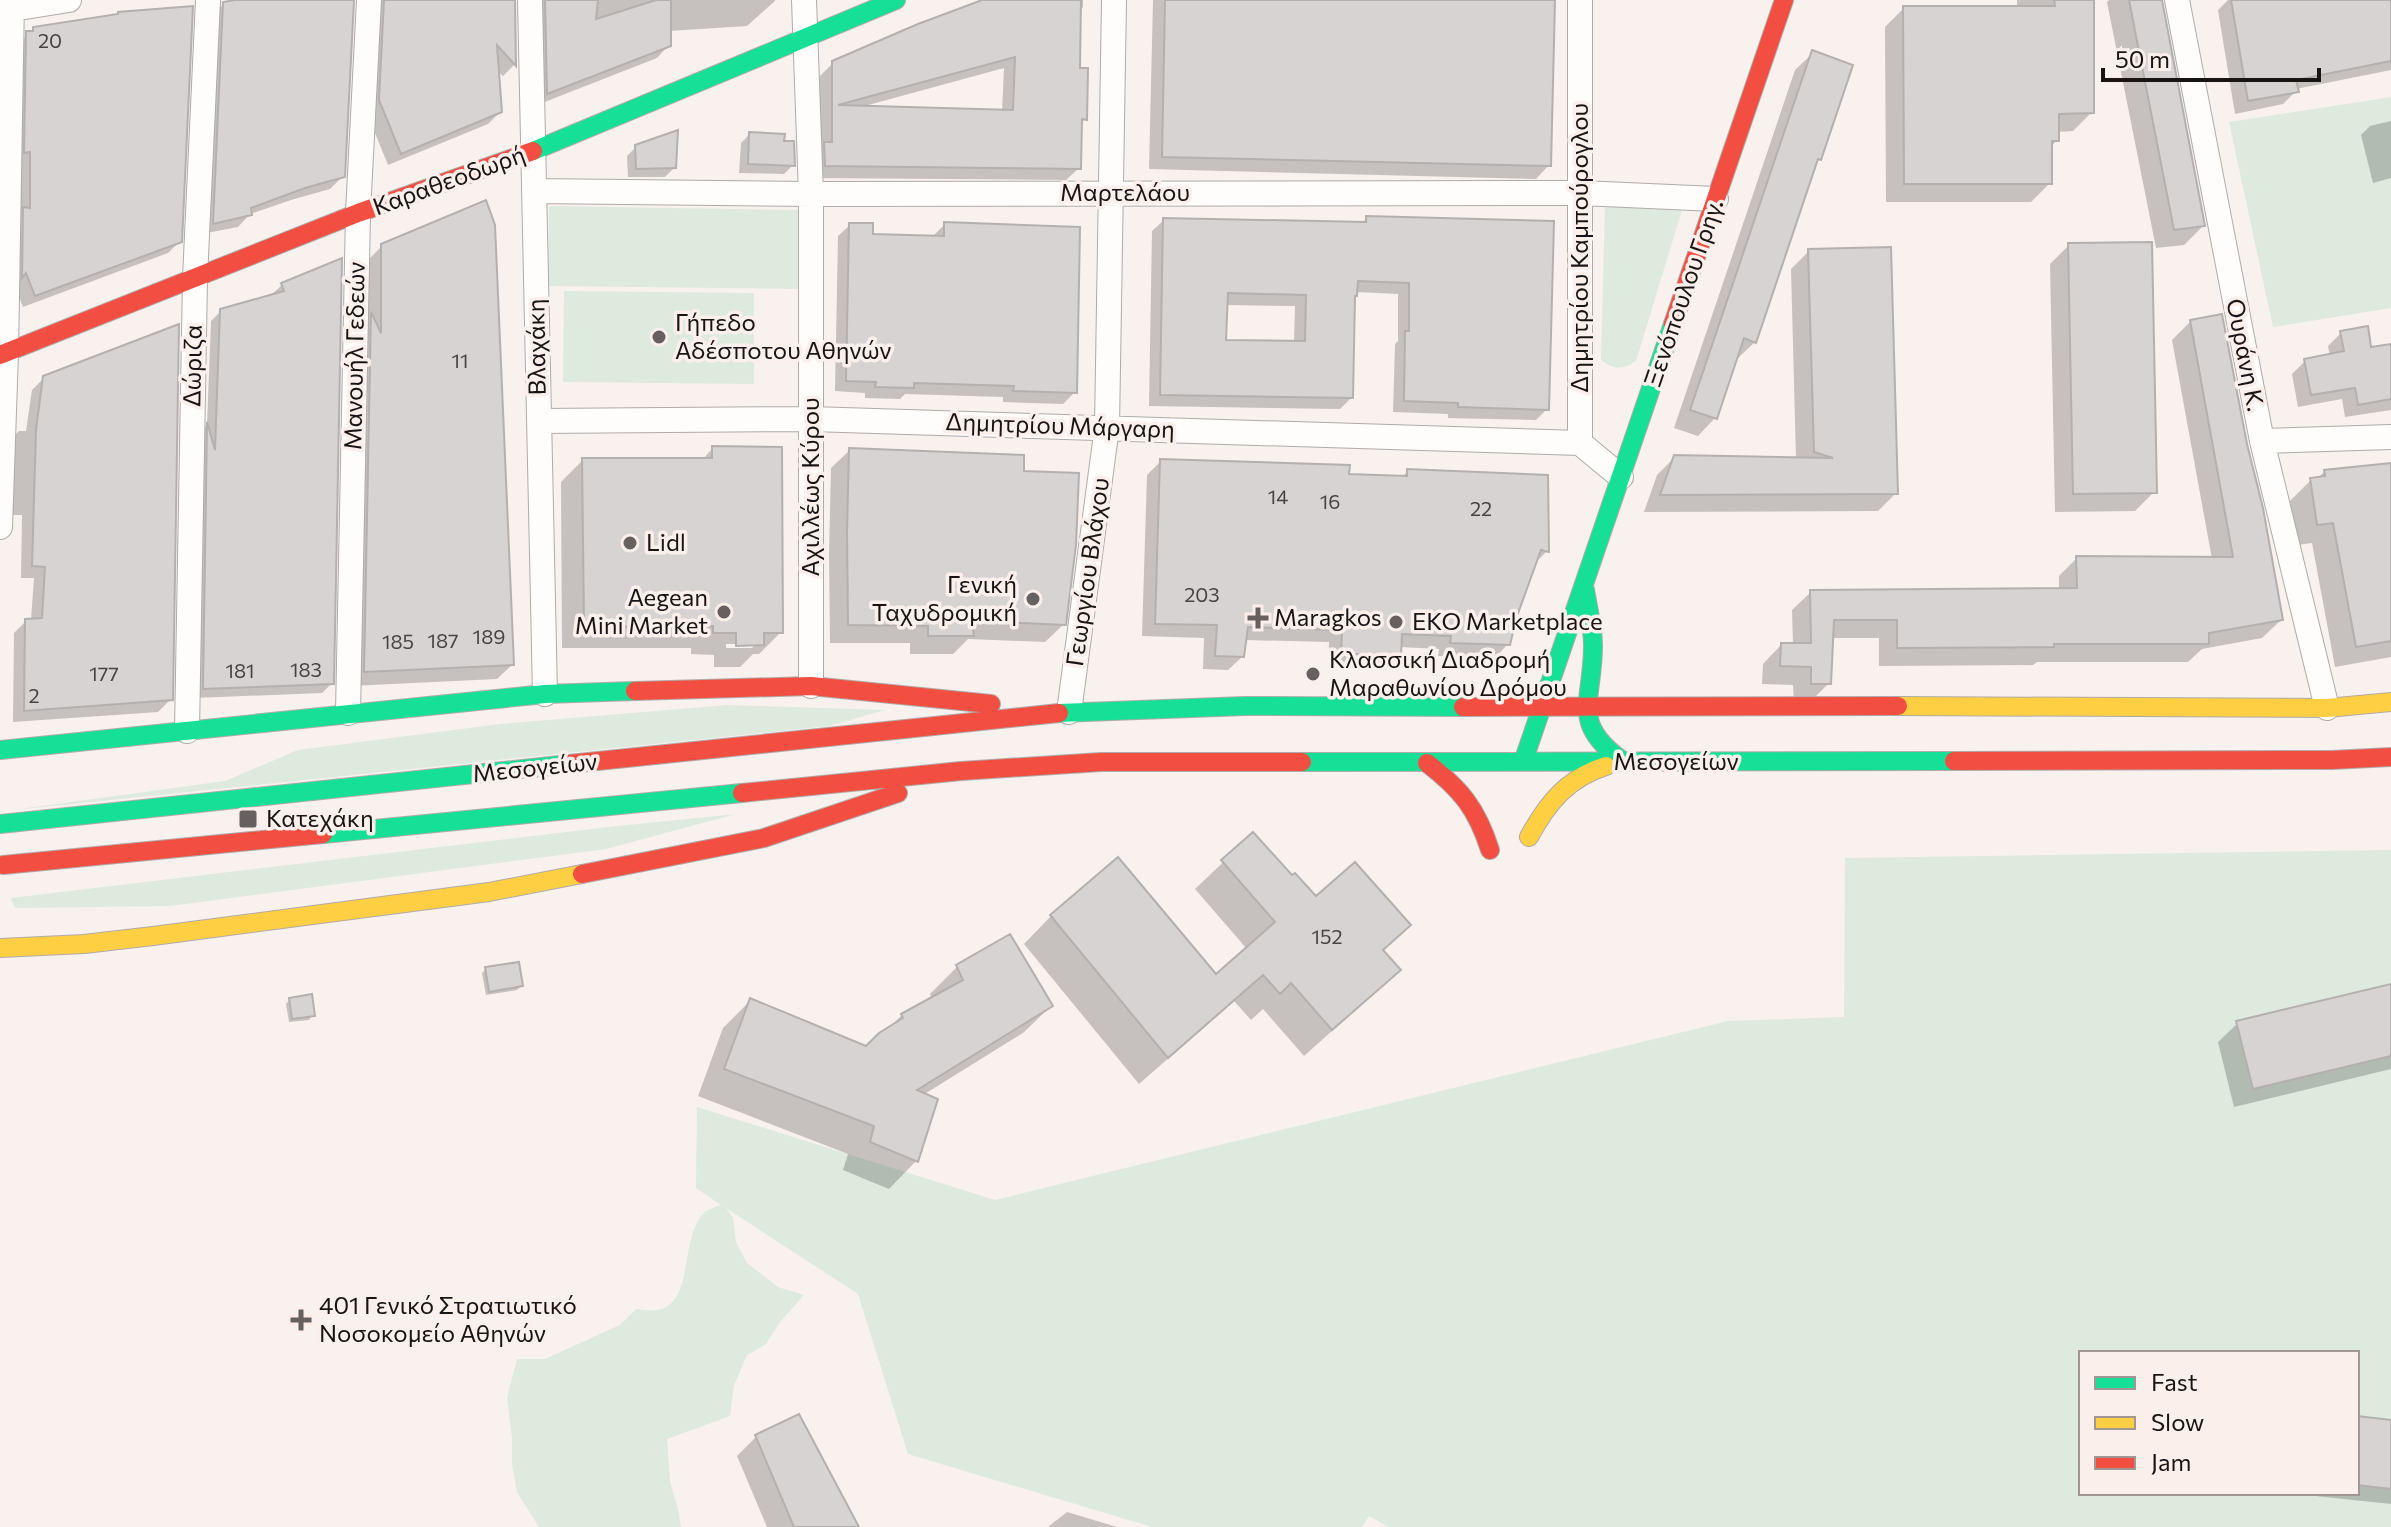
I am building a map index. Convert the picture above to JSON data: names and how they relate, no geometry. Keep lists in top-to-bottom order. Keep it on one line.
{"streets":{"main road":["Καραθεοδωρή","Ξενόπουλου Γρηγ.","Μεσογείων"],"street":["Μαρτελάου","Δημητρίου Καμπούρογλου","Βλαχάκη","Ουράνη Κ.","Μανουήλ Γεδεών","Δώριζα","Δημητρίου Μάργαρη","Αχιλλέως Κύρου","Γεωργίου Βλάχου"]},"crossings":[["Καραθεοδωρή","Βλαχάκη"],["Καραθεοδωρή","Μανουήλ Γεδεών"],["Καραθεοδωρή","Δώριζα"],["Καραθεοδωρή","Αχιλλέως Κύρου"],["Μαρτελάου","Δημητρίου Καμπούρογλου"],["Μαρτελάου","Ξενόπουλου Γρηγ."],["Μαρτελάου","Βλαχάκη"],["Μαρτελάου","Αχιλλέως Κύρου"],["Μαρτελάου","Γεωργίου Βλάχου"],["Δημητρίου Καμπούρογλου","Δημητρίου Μάργαρη"],["Ξενόπουλου Γρηγ.","Μεσογείων"],["Βλαχάκη","Δημητρίου Μάργαρη"],["Βλαχάκη","Μεσογείων"],["Ουράνη Κ.","Μεσογείων"],["Μανουήλ Γεδεών","Μεσογείων"],["Δώριζα","Μεσογείων"],["Δημητρίου Μάργαρη","Αχιλλέως Κύρου"],["Δημητρίου Μάργαρη","Γεωργίου Βλάχου"],["Αχιλλέως Κύρου","Μεσογείων"],["Γεωργίου Βλάχου","Μεσογείων"]],"places":{"other":["Γήπεδο Αδέσποτου Αθηνών","Lidl","Γενική Ταχυδρομική","Aegean Mini Market","EKO Marketplace","Κλασσική Διαδρομή Μαραθωνίου Δρόμου"],"health":["Maragkos","401 Γενικό Στρατιωτικό Νοσοκομείο Αθηνών"],"transit":["Κατεχάκη"]},"house_numbers":["20","11","14","16","22","203","189","187","185","183","181","177","2","152"],"legend":["Fast","Slow","Jam"],"scale_bar":"50 m"}
